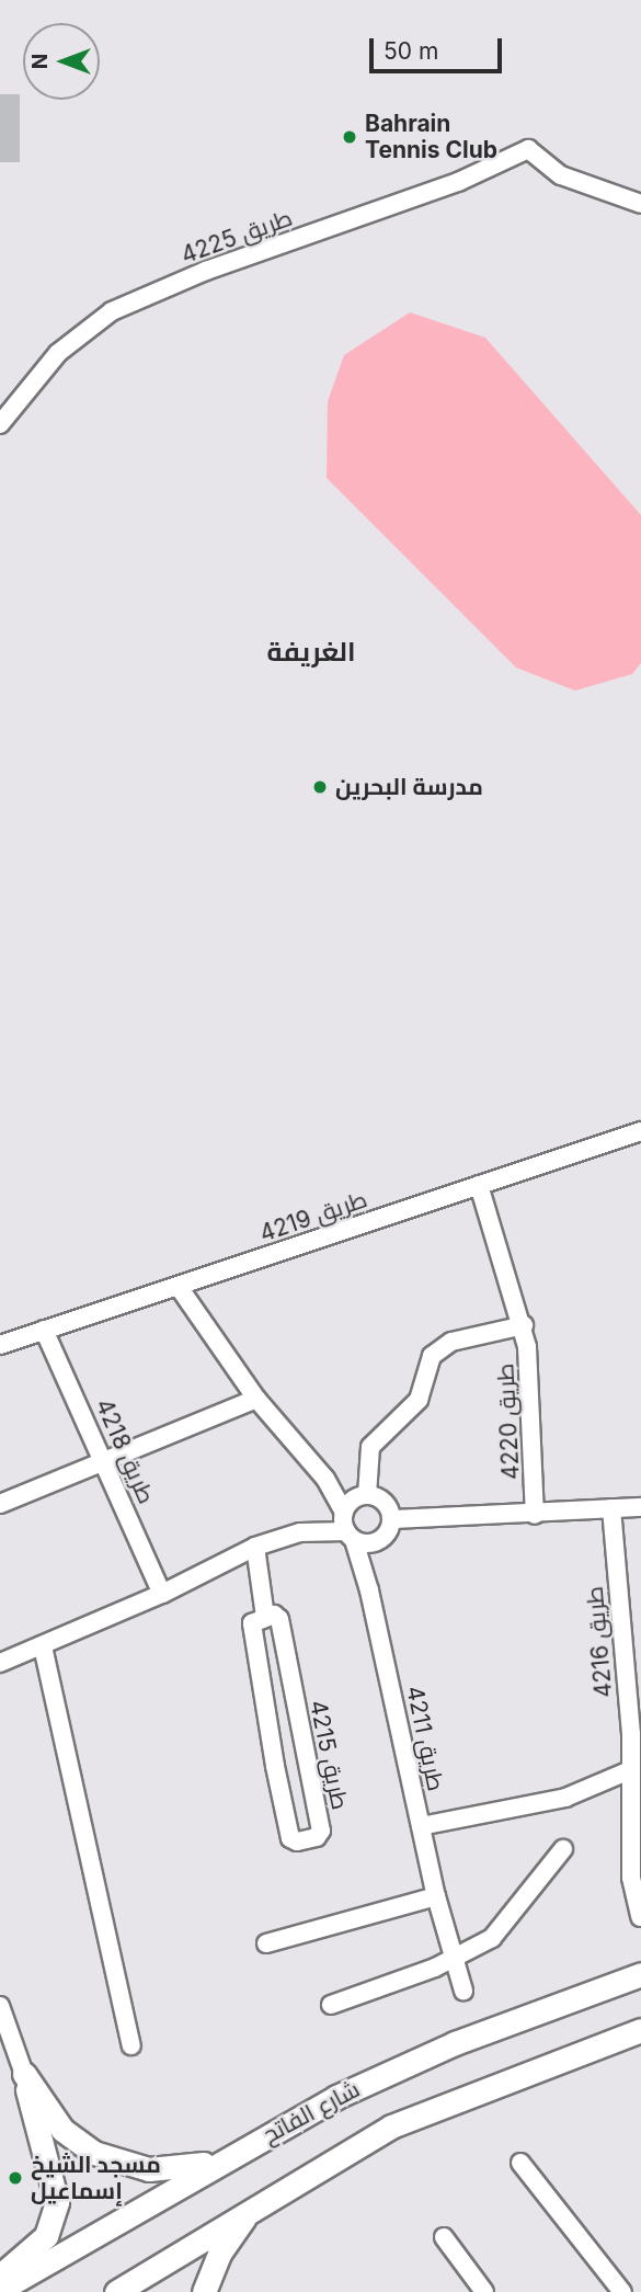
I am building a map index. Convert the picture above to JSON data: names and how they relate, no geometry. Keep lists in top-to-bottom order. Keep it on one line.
{"streets":{"main road":["شارع الفاتح"],"street":["طريق 4225","طريق 4219","طريق 4220","طريق 4218","طريق 4216","طريق 4211","طريق 4215"]},"crossings":[["طريق 4219","طريق 4220"],["طريق 4219","طريق 4218"],["طريق 4220","طريق 4211"]],"districts":["الغريفة"],"places":["Bahrain Tennis Club","مدرسة البحرين","مسجد الشيخ إسماعيل"],"scale_bar":"50 m","north":"left"}
